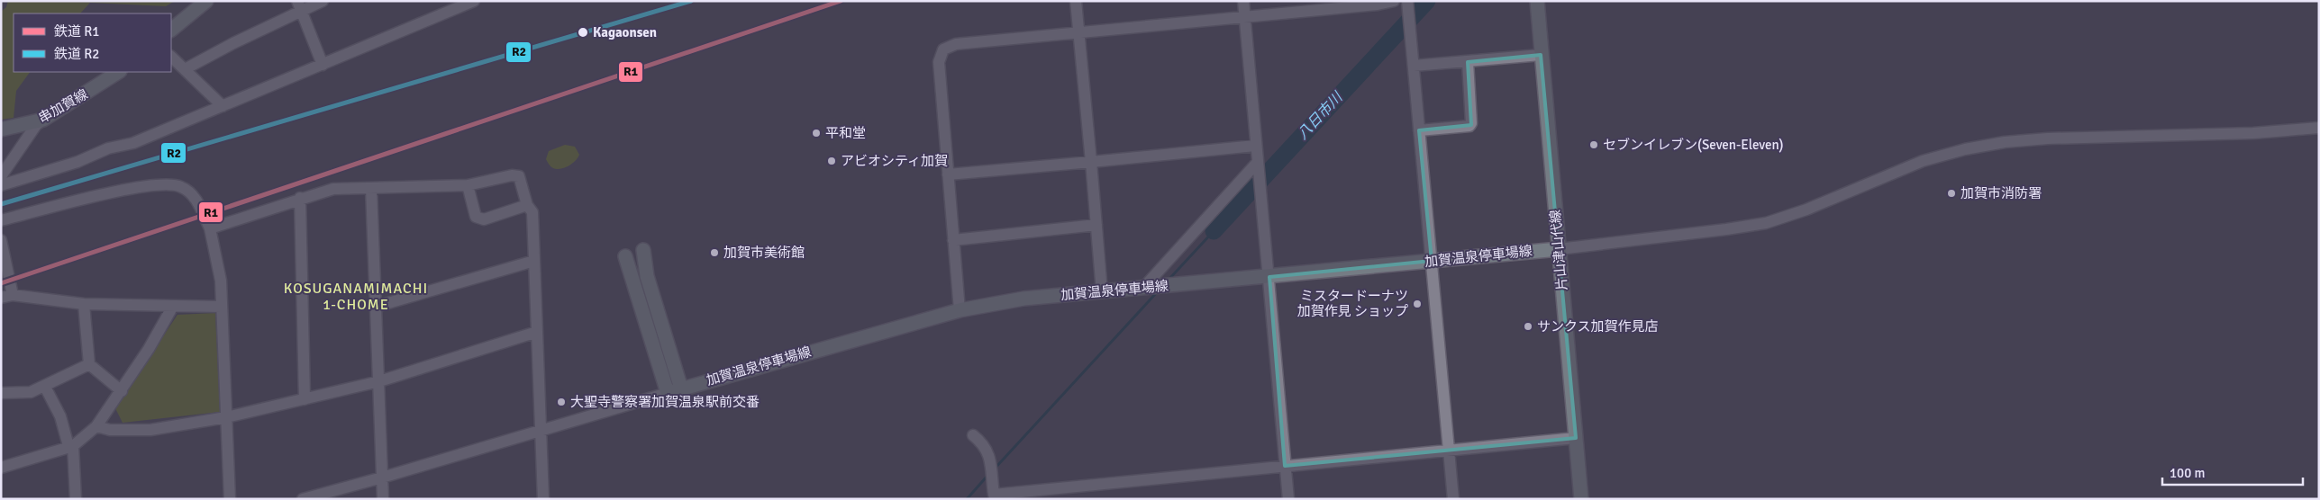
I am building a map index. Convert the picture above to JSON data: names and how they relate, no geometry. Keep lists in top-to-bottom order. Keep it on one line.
{"streets":{"main road":["串加賀線","片山津山代線","加賀温泉停車場線"]},"crossings":[["片山津山代線","加賀温泉停車場線"]],"districts":["KOSUGANAMIMACHI 1-CHOME"],"water":["八日市川"],"places":["Kagaonsen","平和堂","セブンイレブン(Seven-Eleven)","アビオシティ加賀","加賀市消防署","加賀市美術館","ミスタードーナツ 加賀作見 ショップ","サンクス加賀作見店","大聖寺警察署加賀温泉駅前交番"],"lines":["rail line R1","rail line R2"],"legend":["鉄道 R1","鉄道 R2"],"scale_bar":"100 m"}
